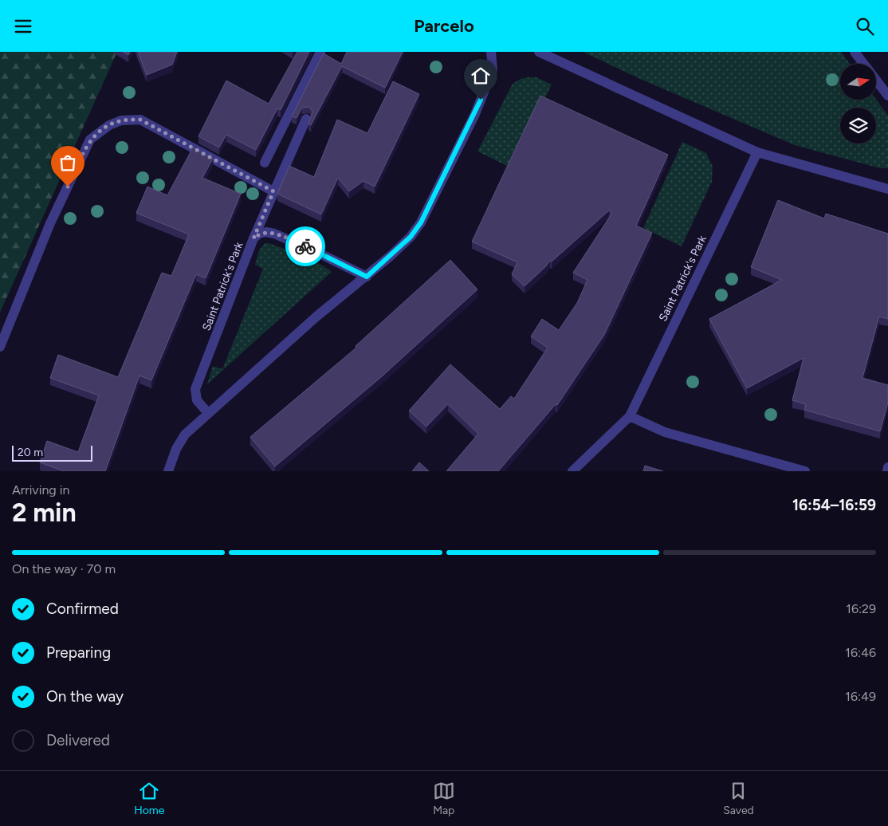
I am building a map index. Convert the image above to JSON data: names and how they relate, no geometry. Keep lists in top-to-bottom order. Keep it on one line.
{"streets":{"street":["Saint Patrick's Park"]},"scale_bar":"20 m","north":"right","page":{"header":"Parcelo","scale":"20 m","heading":["2 min","Arriving in","16:54–16:59"],"bar":"On the way · 70 m","list":[["Confirmed","16:29"],["Preparing","16:46"],["On the way","16:49"],"Delivered"],"tabs":["Home","Map","Saved"]}}
